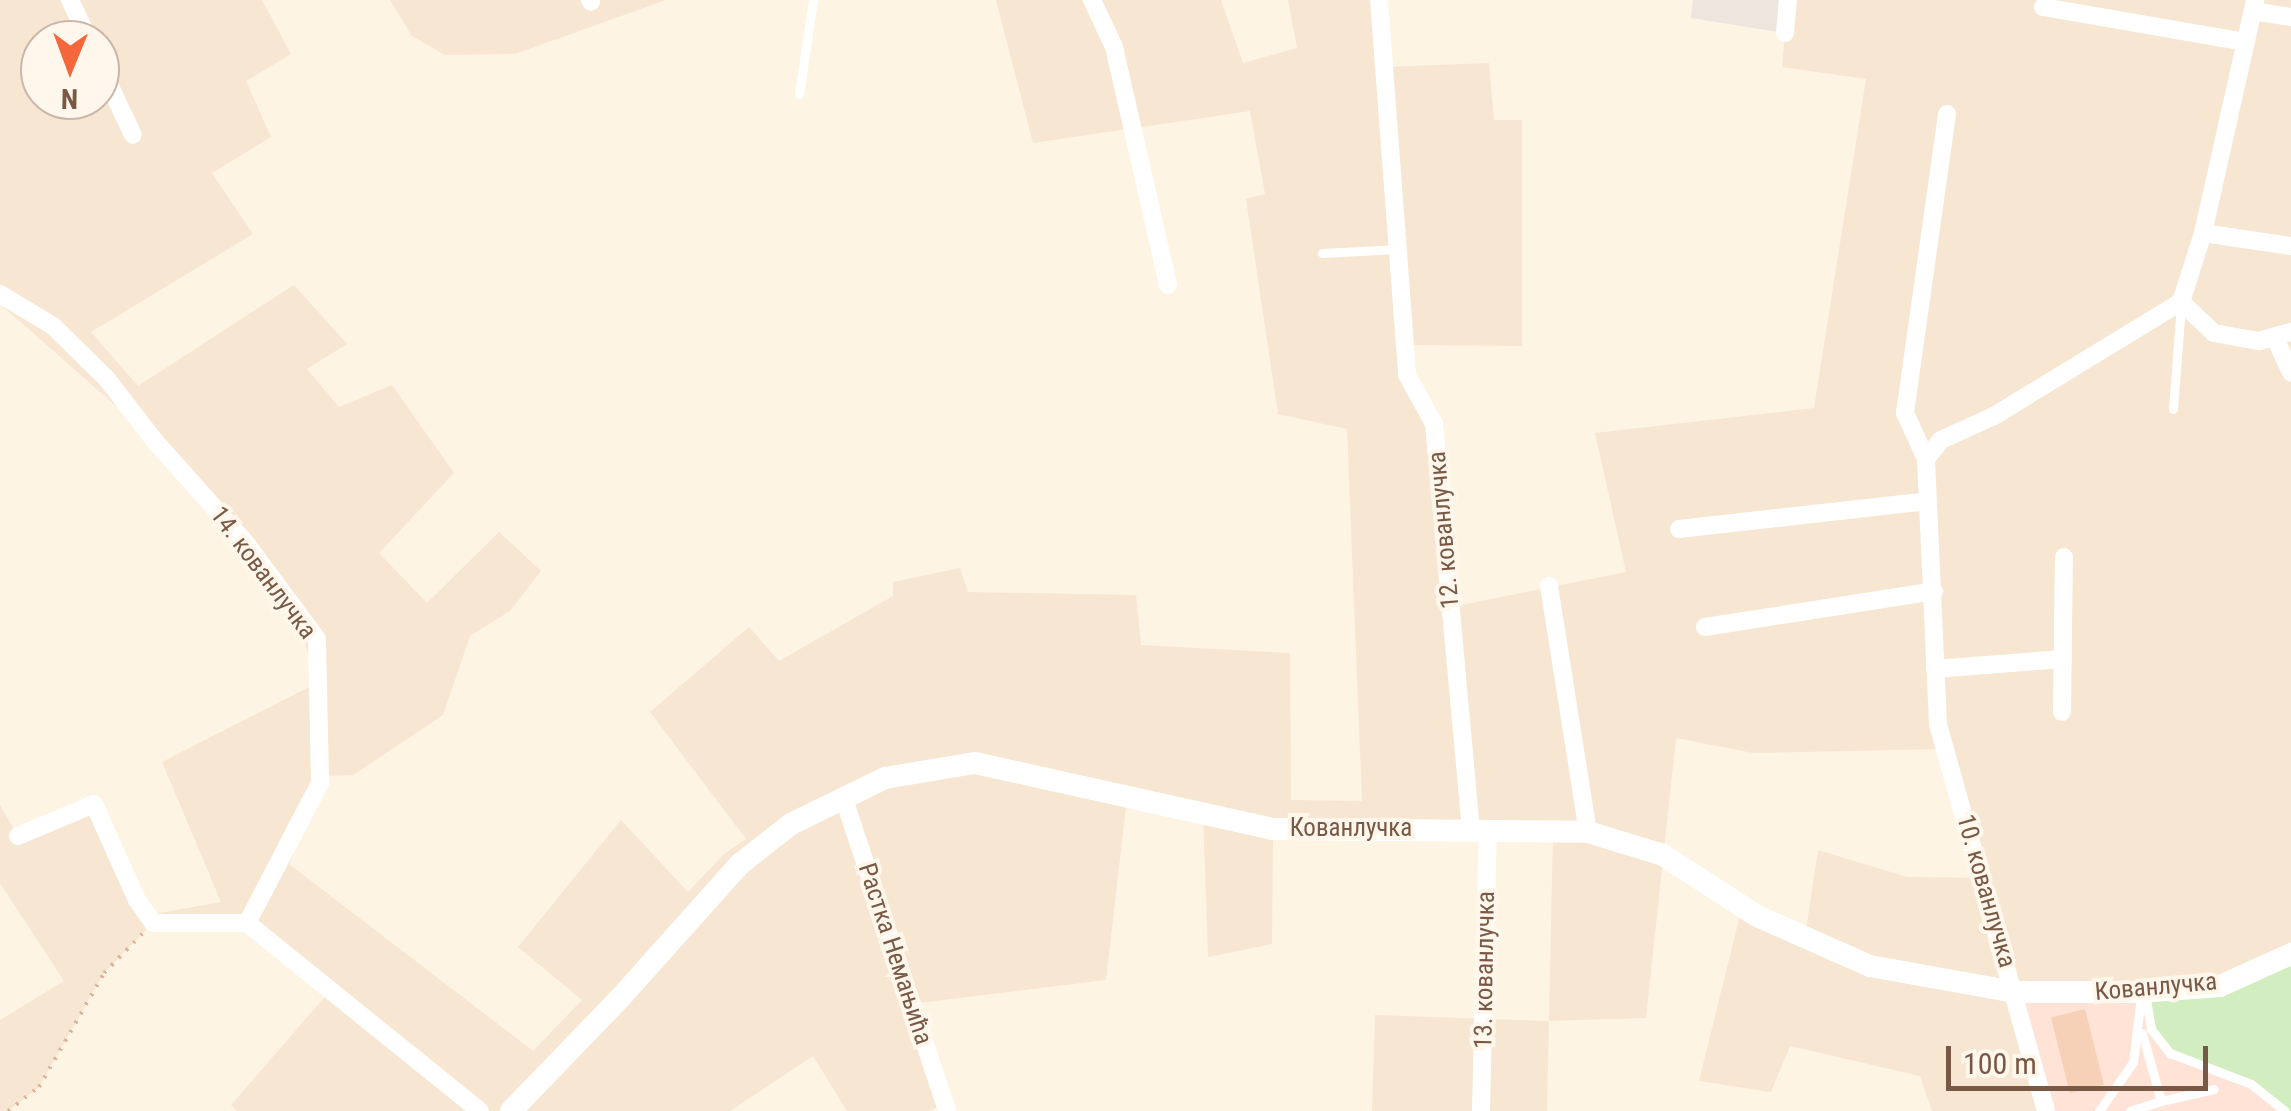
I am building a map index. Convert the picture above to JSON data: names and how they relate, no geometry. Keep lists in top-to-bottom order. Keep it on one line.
{"streets":{"street":["12. кованлучка","14. кованлучка","Кованлучка","10. кованлучка","Растка Немањића","13. кованлучка"]},"crossings":[["12. кованлучка","Кованлучка"],["12. кованлучка","13. кованлучка"],["Кованлучка","10. кованлучка"],["Кованлучка","Растка Немањића"],["Кованлучка","13. кованлучка"]],"scale_bar":"100 m","north":"bottom"}
